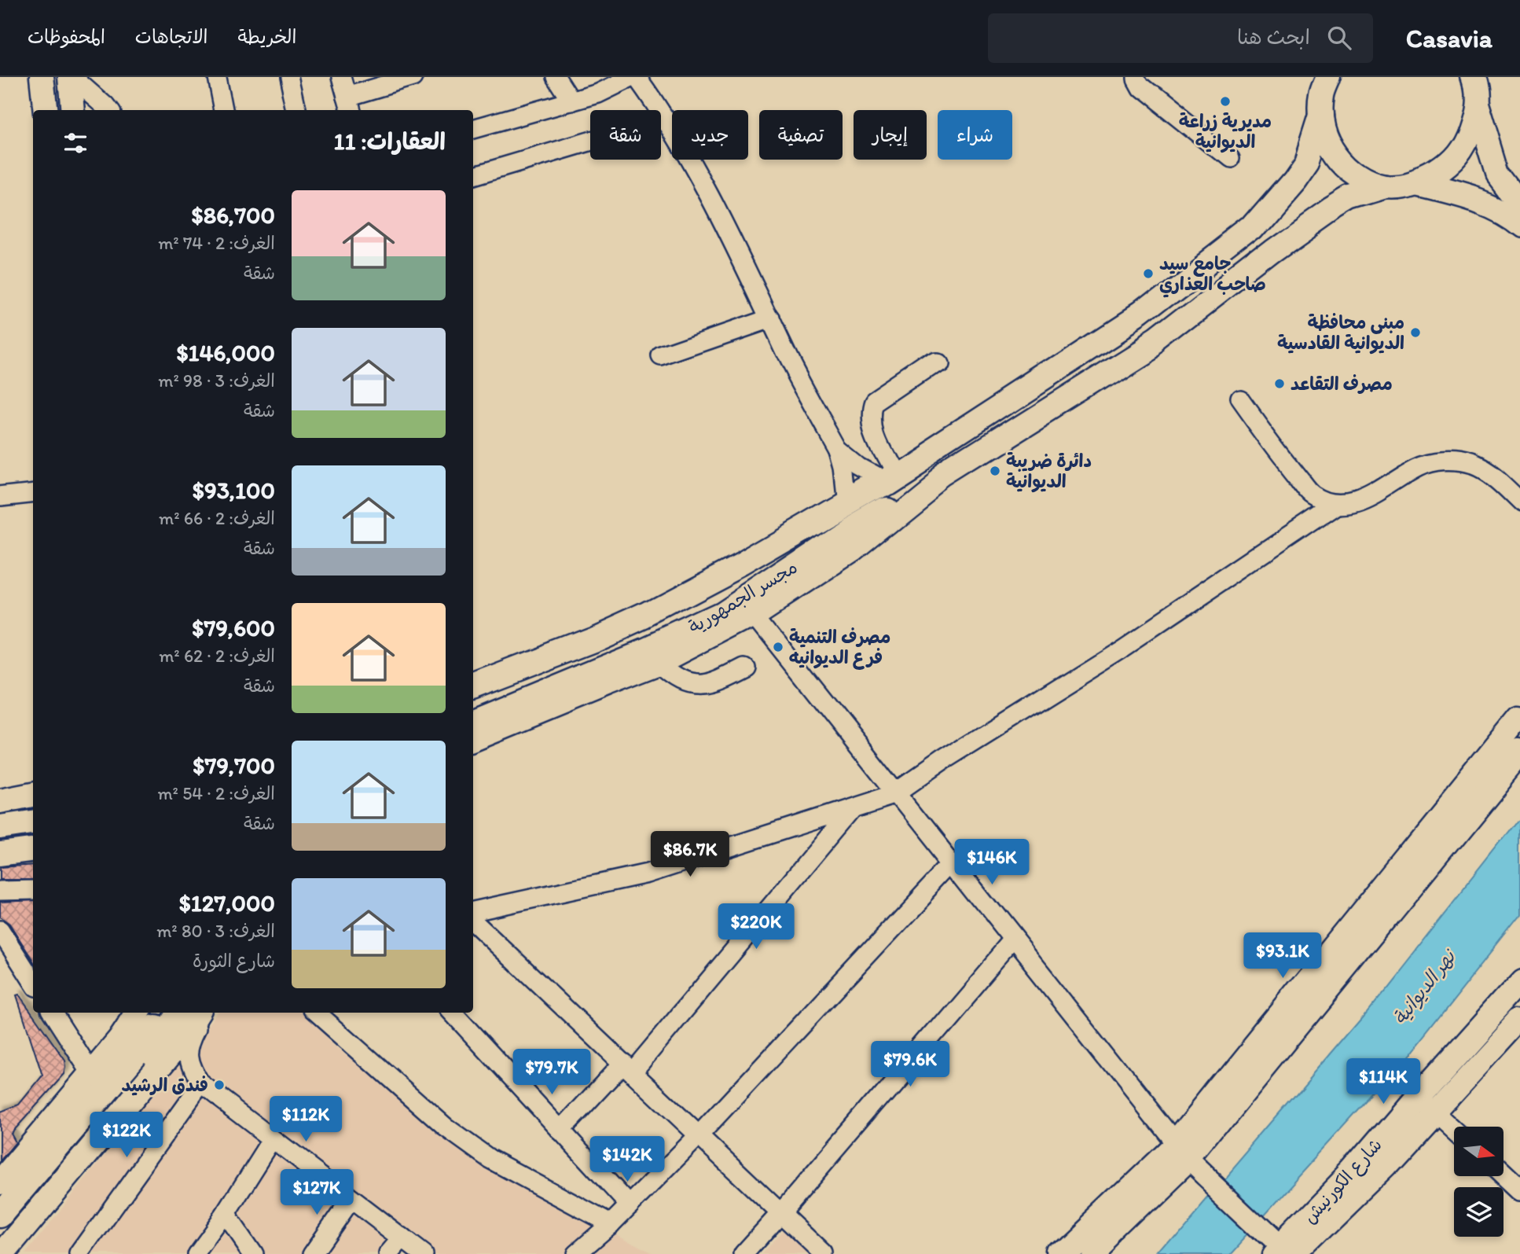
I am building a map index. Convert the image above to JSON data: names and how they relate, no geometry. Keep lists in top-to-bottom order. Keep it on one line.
{"streets":{"main road":["مجسر الجمهورية","شارع الكورنيش"]},"water":["نهر الديوانية"],"places":["مديرية زراعة الديوانية","جامع سيد صاحب العذاري","مبنى محافظة الديوانية القادسية","مصرف التقاعد","دائرة ضريبة الديوانية","مصرف التنمية فرع الديوانيه","فندق الرشيد"],"north":"right","page":{"header":"Casavia","search":"ابحث هنا","nav":["الخريطة","الاتجاهات","المحفوظات"],"chip":["شراء","إيجار","تصفية","جديد","شقة"],"heading":"العقارات: 11","list":[{"name":"$86,700","note":"الغرف: 2 · 74 m² · شقة"},{"name":"$146,000","note":"الغرف: 3 · 98 m² · شقة"},{"name":"$93,100","note":"الغرف: 2 · 66 m² · شقة"},{"name":"$79,600","note":"الغرف: 2 · 62 m² · شقة"},{"name":"$79,700","note":"الغرف: 2 · 54 m² · شقة"},{"name":"$127,000","note":"الغرف: 3 · 80 m² · شارع الثورة"}],"price":["$86.7K","$146K","$220K","$93.1K","$79.6K","$79.7K","$114K","$112K","$122K","$142K","$127K"]}}
